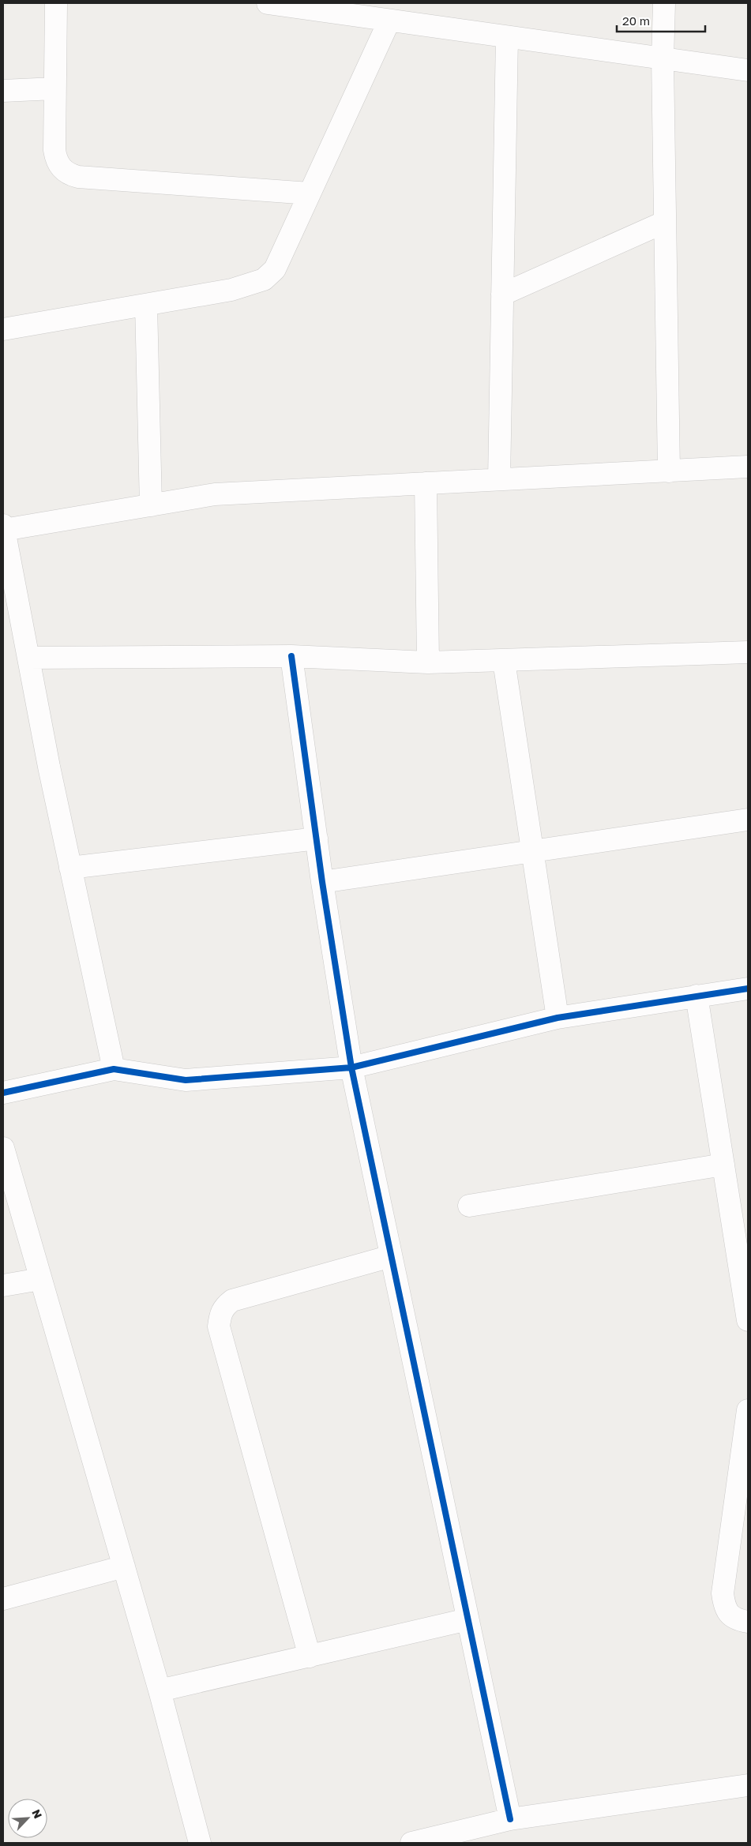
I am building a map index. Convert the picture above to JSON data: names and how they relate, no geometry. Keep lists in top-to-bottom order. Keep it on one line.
{"scale_bar":"20 m","north":"top right"}
